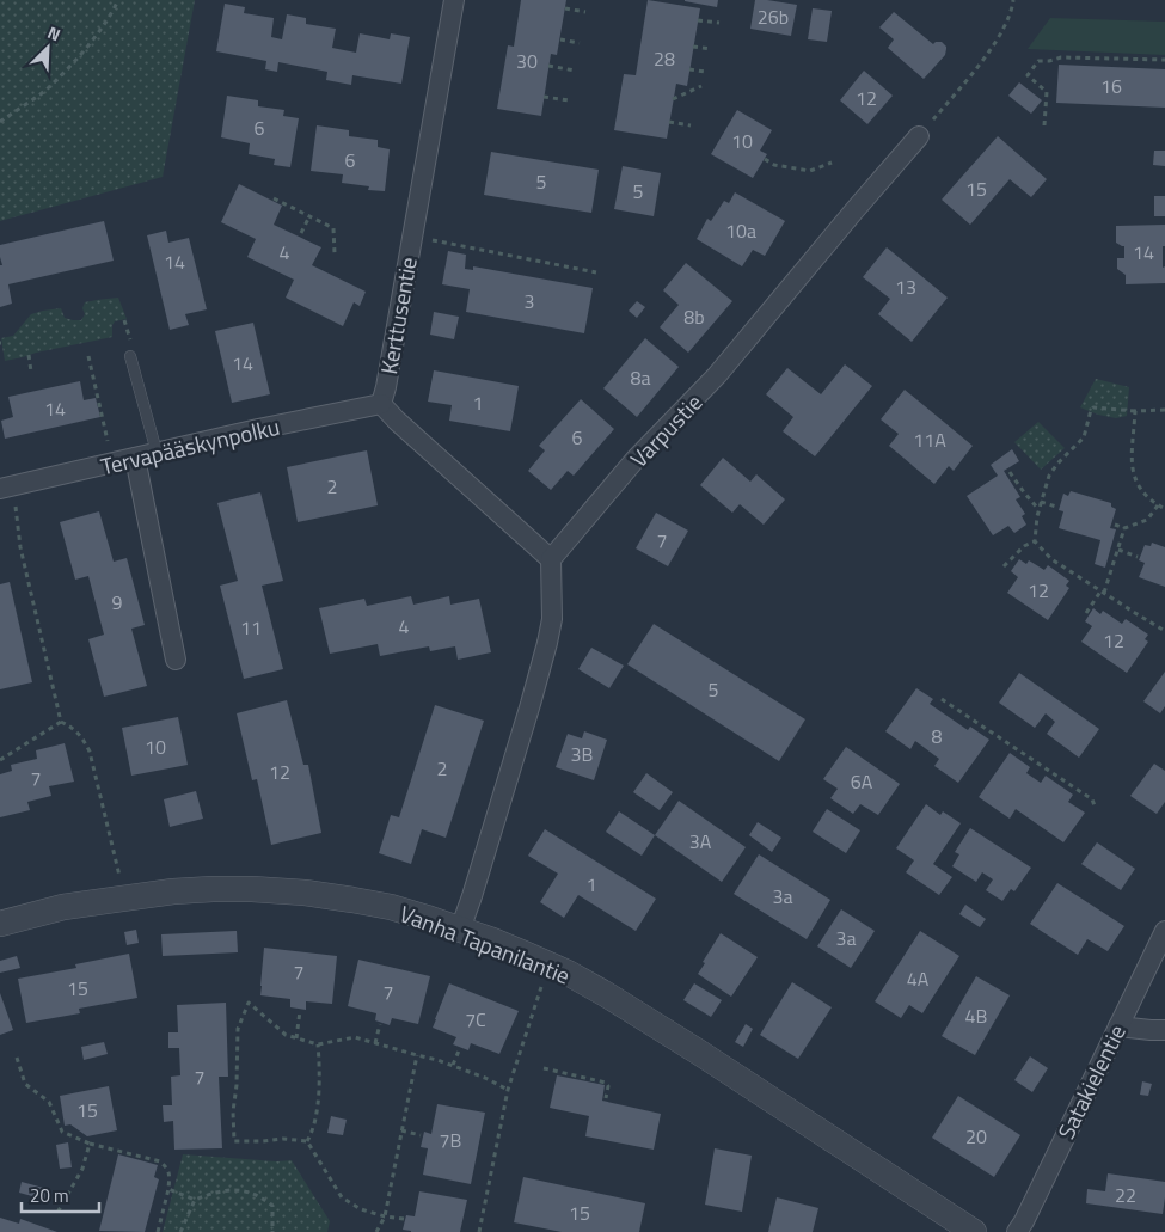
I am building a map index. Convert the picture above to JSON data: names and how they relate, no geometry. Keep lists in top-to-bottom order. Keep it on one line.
{"streets":{"street":["Kerttusentie","Varpustie","Tervapääskynpolku","Vanha Tapanilantie","Satakielentie"]},"crossings":[["Kerttusentie","Varpustie"],["Kerttusentie","Tervapääskynpolku"]],"house_numbers":["26b","28","30","16","12","6","10","6","5","15","5","10a","4","14","14","13","3","8b","14","8a","1","14","6","11A","2","7","12","9","4","11","12","5","8","10","3B","2","12","7","6A","3A","1","3a","3a","7","4A","15","7","4B","7C","7","15","20","7B","22","15"],"scale_bar":"20 m","north":"top right"}
